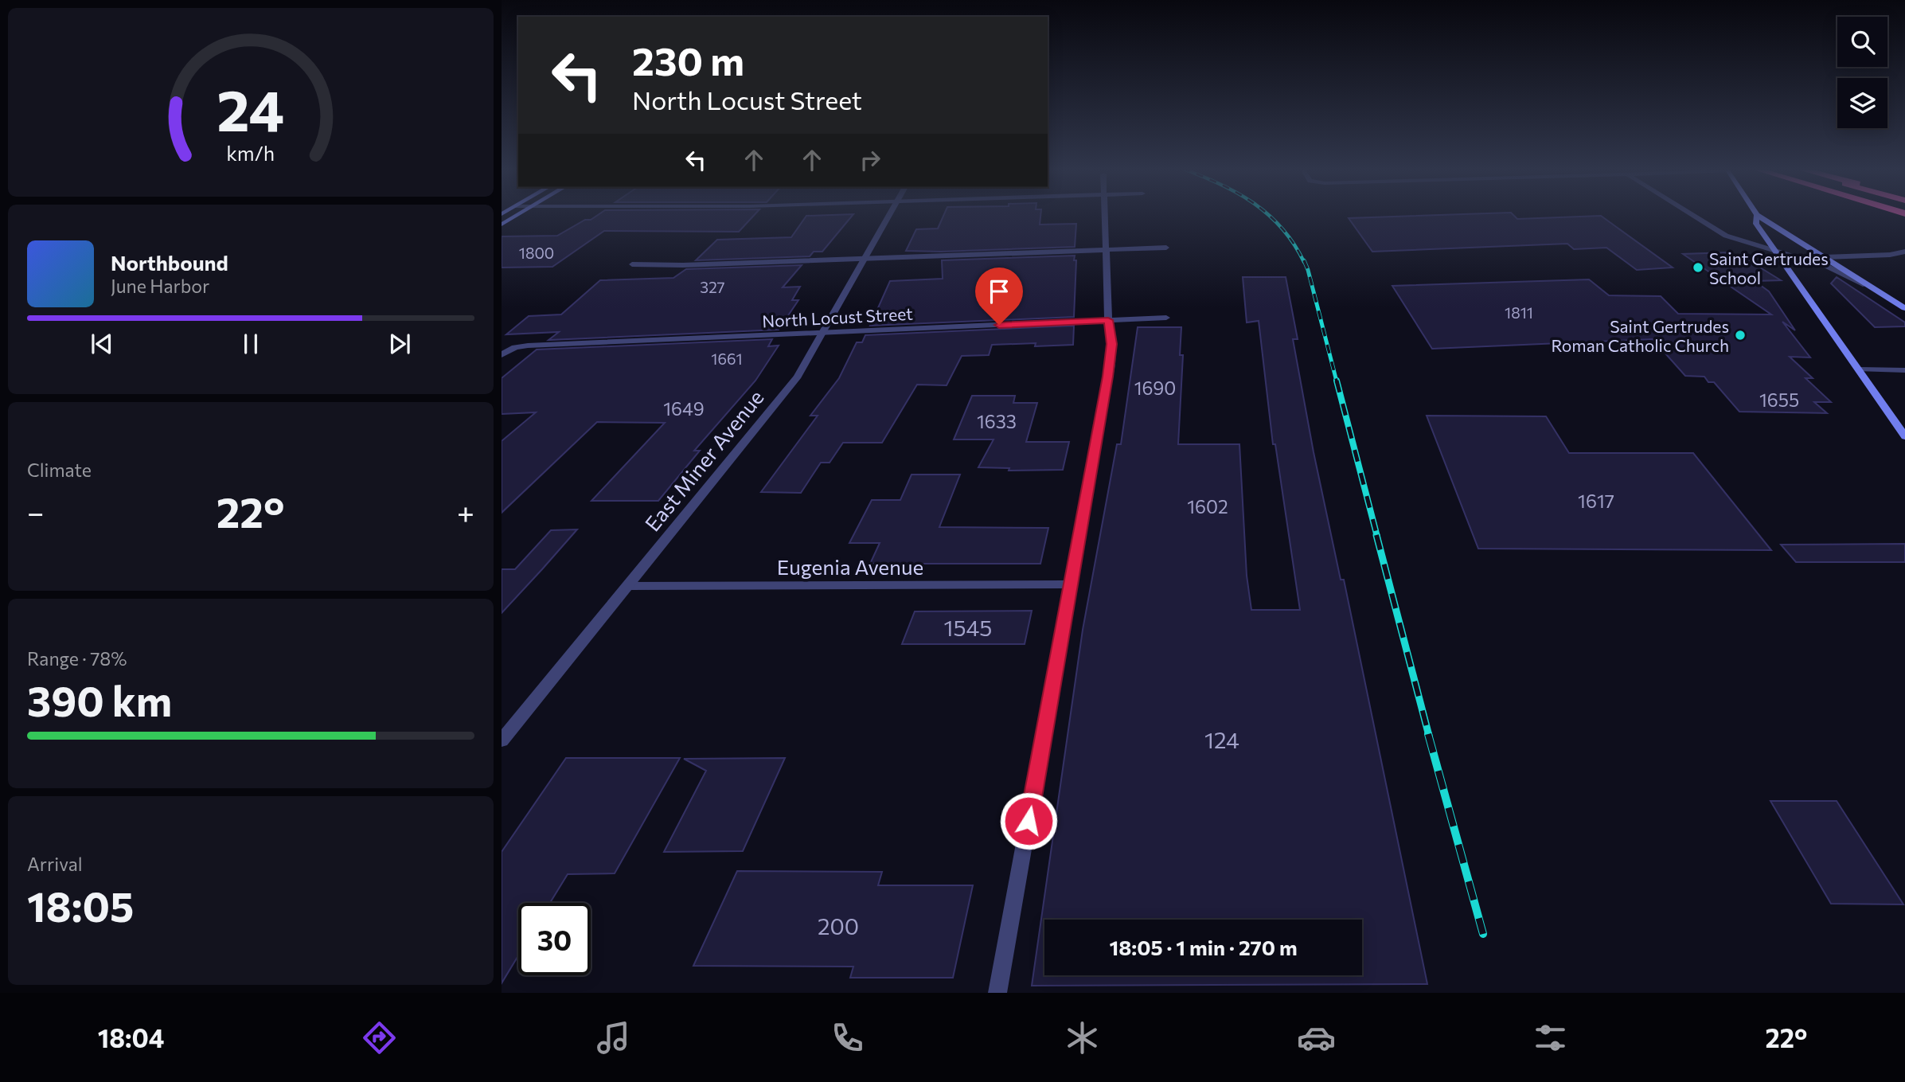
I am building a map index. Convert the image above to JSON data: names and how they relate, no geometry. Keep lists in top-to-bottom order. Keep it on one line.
{"streets":{"street":["North Locust Street","East Miner Avenue","Eugenia Avenue"]},"crossings":[["North Locust Street","East Miner Avenue"],["East Miner Avenue","Eugenia Avenue"]],"places":["Saint Gertrudes School","Saint Gertrudes Roman Catholic Church"],"house_numbers":["1800","327","1811","1661","1690","1655","1649","1633","1617","1602","1545","124","200"],"page":{"turn":["230 m","North Locust Street"],"song":["Northbound","June Harbor"],"tile":["Climate",["Range · 78%","390 km"],["Arrival","18:05"]],"heat":["−","22°","+"],"limit":"30","trip":"18:05 · 1 min · 270 m","tabs":["18:04","22°"],"gauge":["24","km/h"]}}
